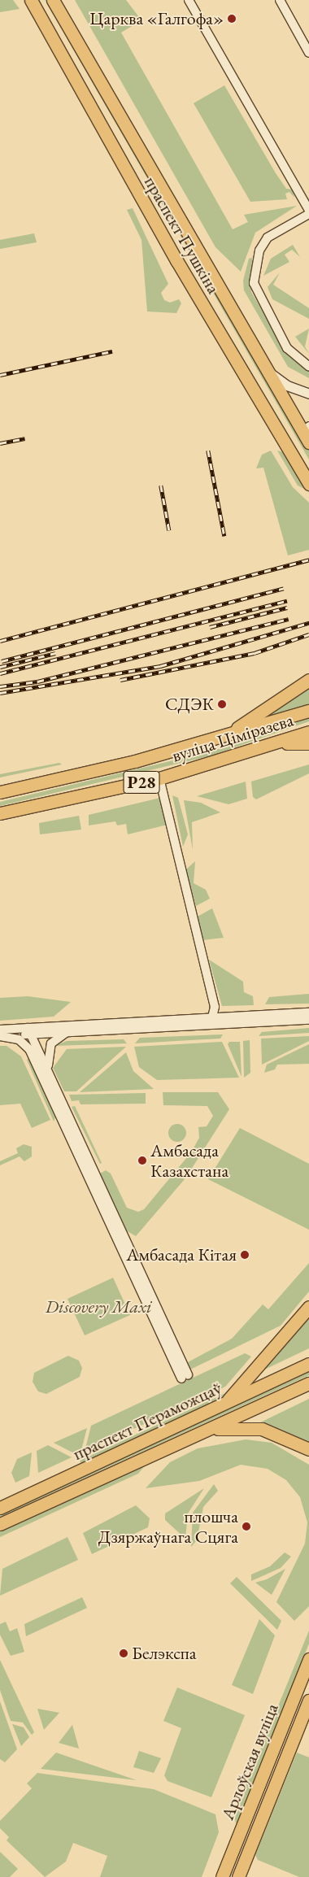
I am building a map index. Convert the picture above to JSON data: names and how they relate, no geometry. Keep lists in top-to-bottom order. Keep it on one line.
{"streets":{"main road":["праспект Пушкіна","вуліца Ціміразева","Р28","праспект Пераможцаў","Арлоўская вуліца"]},"parks":["Discovery Maxi"],"places":["Царква «Галгофа»","СДЭК","Амбасада Казахстана","Амбасада Кітая","плошча Дзяржаўнага Сцяга","Белэкспа"]}
